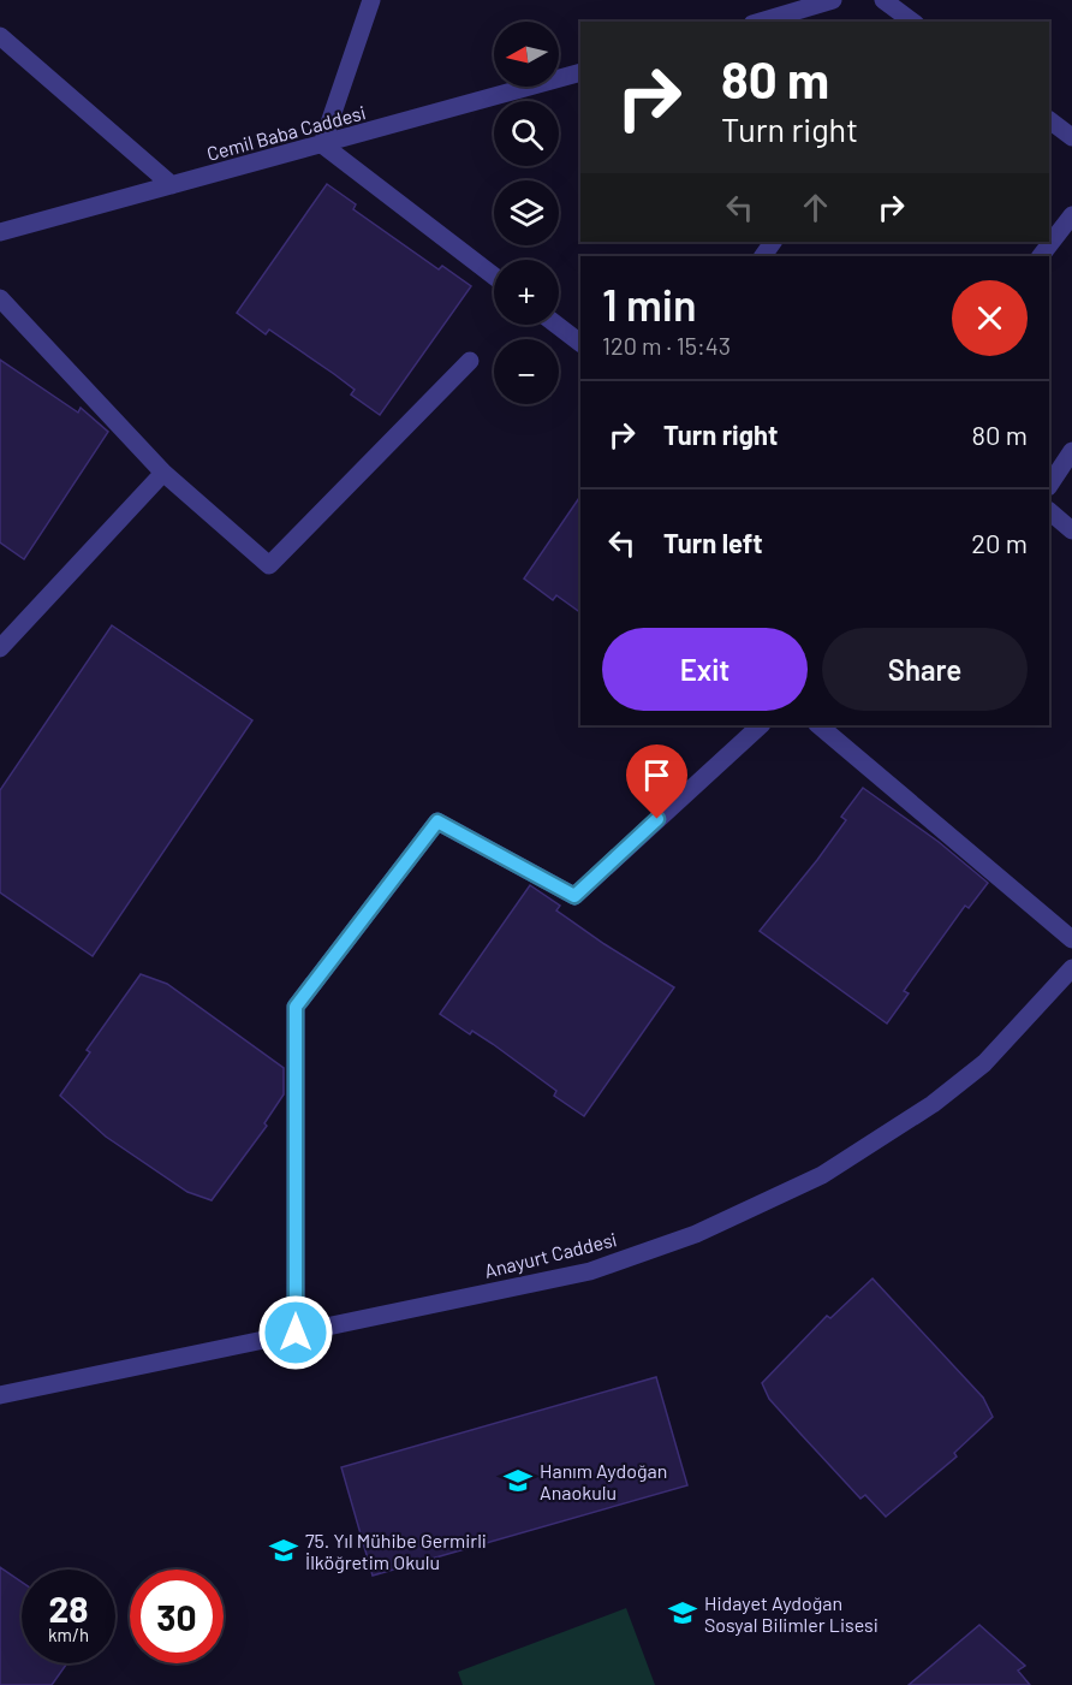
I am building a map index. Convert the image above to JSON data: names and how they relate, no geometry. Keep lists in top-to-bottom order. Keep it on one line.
{"streets":{"street":["Cemil Baba Caddesi","Anayurt Caddesi"]},"places":{"school or university":["Hanım Aydoğan Anaokulu","75. Yıl Mühibe Germirli İlköğretim Okulu","Hidayet Aydoğan Sosyal Bilimler Lisesi"]},"north":"left","page":{"map_buttons":["+","−"],"turn":["80 m","Turn right"],"heading":["1 min","120 m · 15:43"],"list":[{"name":"Turn right","value":"80 m"},{"name":"Turn left","value":"20 m"}],"buttons":["Exit","Share"],"speed":"28 km/h","limit":"30"}}
